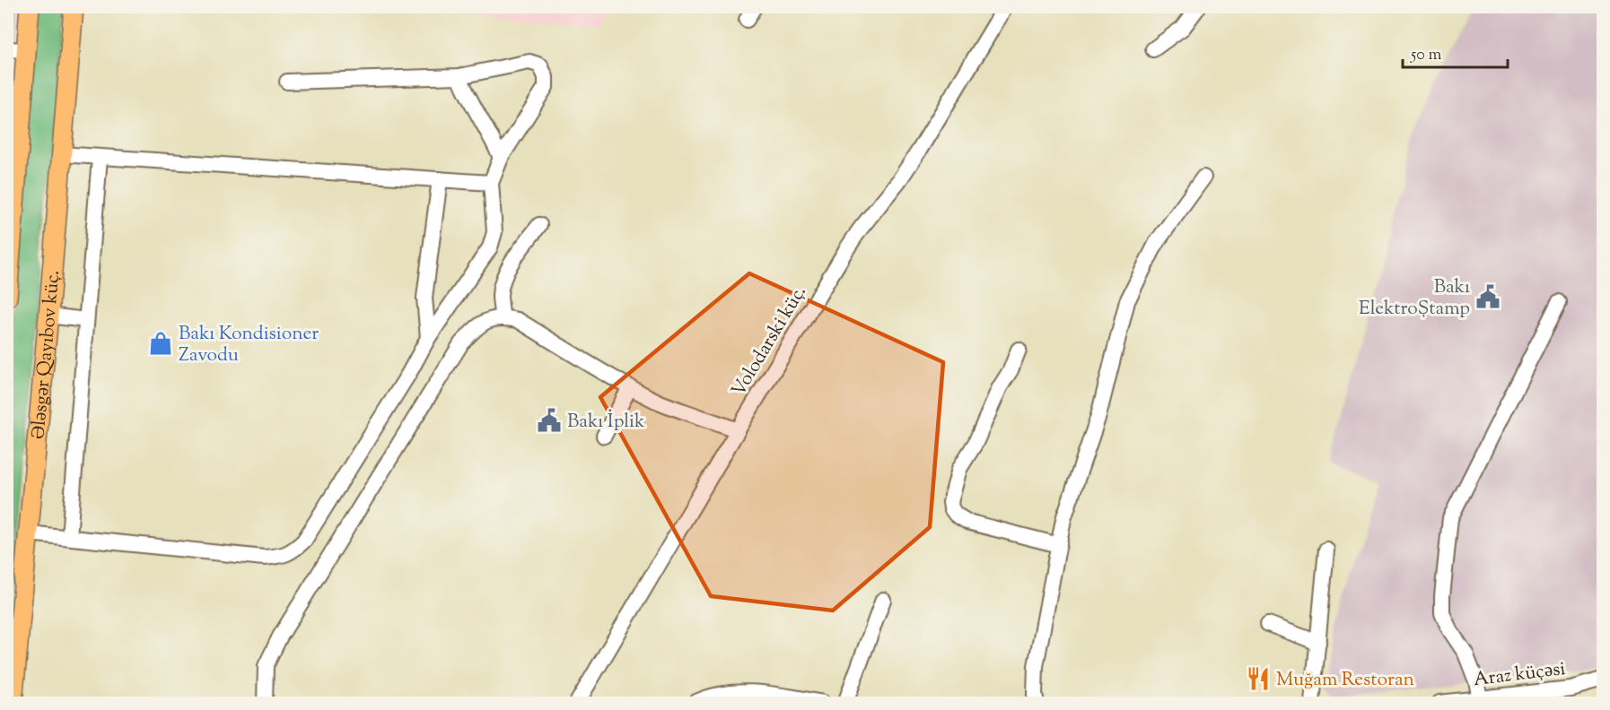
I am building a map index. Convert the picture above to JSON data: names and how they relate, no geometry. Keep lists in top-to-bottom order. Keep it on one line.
{"streets":{"main road":["Ələsgər Qayıbov küç."],"street":["Volodarski küç.","Araz küçəsi"]},"places":{"public building":["Bakı ElektroŞtamp","Bakı İplik"],"shop":["Bakı Kondisioner Zavodu"],"restaurant":["Muğam Restoran"]},"scale_bar":"50 m"}
